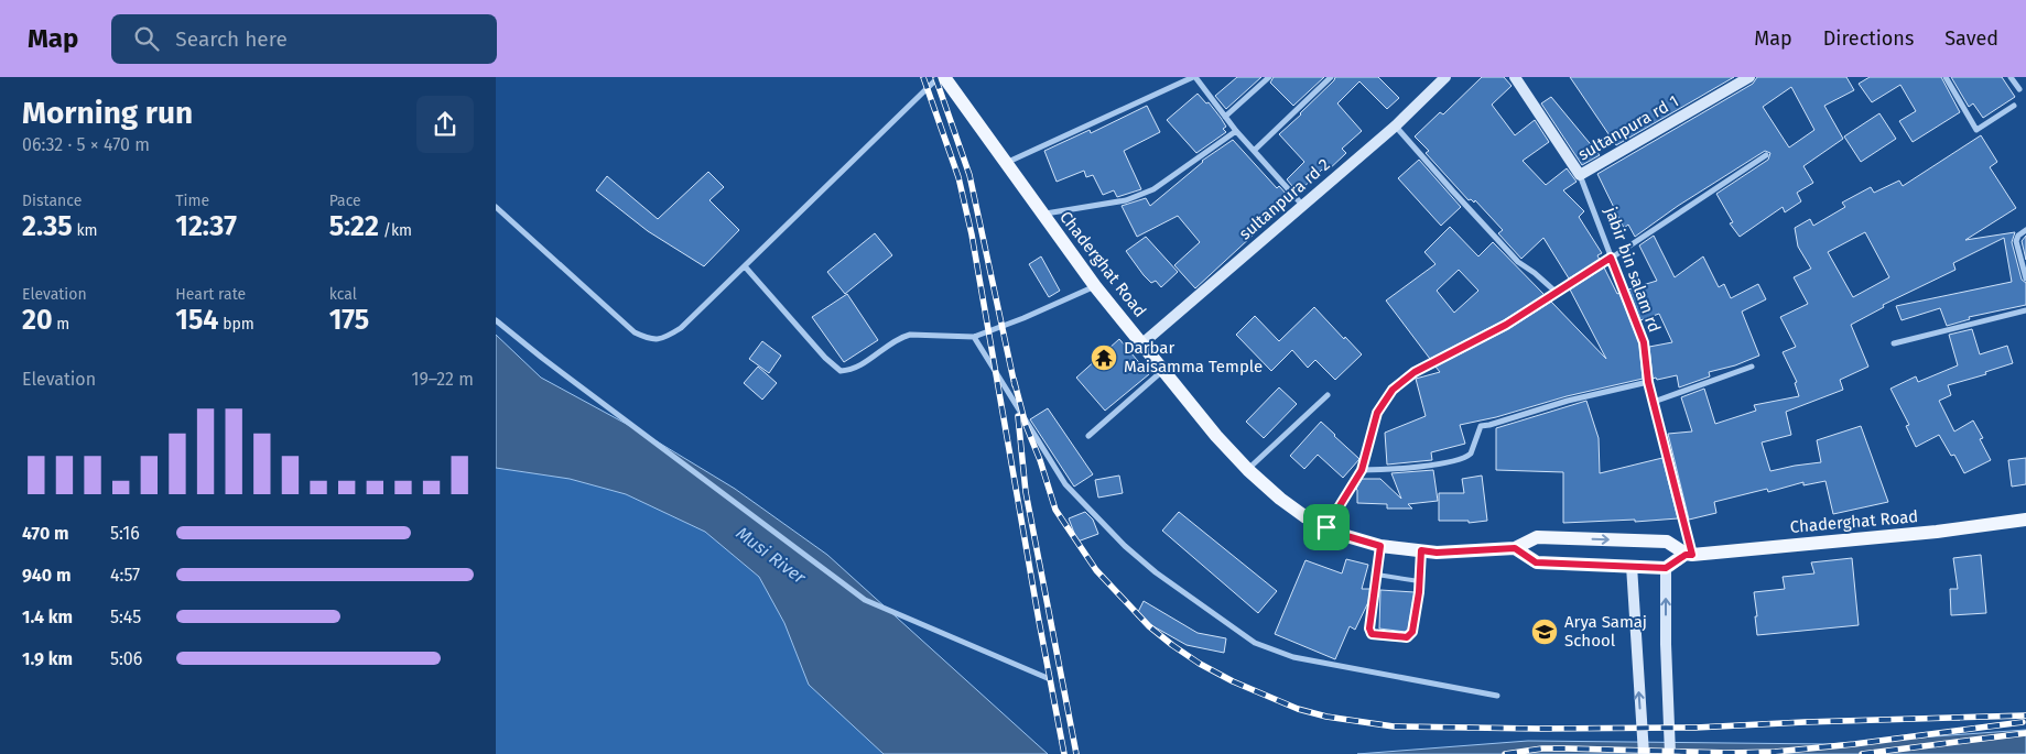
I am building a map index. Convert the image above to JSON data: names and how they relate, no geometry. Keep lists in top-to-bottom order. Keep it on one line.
{"streets":{"main road":["Chaderghat Road"],"street":["sultanpura rd 1","sultanpura rd 2","jabir bin salam rd"]},"crossings":[["sultanpura rd 1","jabir bin salam rd"],["sultanpura rd 2","Chaderghat Road"],["Chaderghat Road","jabir bin salam rd"]],"water":["Musi River"],"places":{"temple":["Darbar Maisamma Temple"],"school or university":["Arya Samaj School"]},"page":{"header":"Map","search":"Search here","nav":["Map","Directions","Saved"],"heading":["Morning run","06:32 · 5 × 470 m"],"stats":[["Distance","2.35 km"],["Time","12:37"],["Pace","5:22 /km"],["Elevation","20 m"],["Heart rate","154 bpm"],["kcal","175"]],"chart":["Elevation","19–22 m"],"list":[{"name":"470 m","note":"5:16"},{"name":"940 m","note":"4:57"},{"name":"1.4 km","note":"5:45"},{"name":"1.9 km","note":"5:06"}]}}
